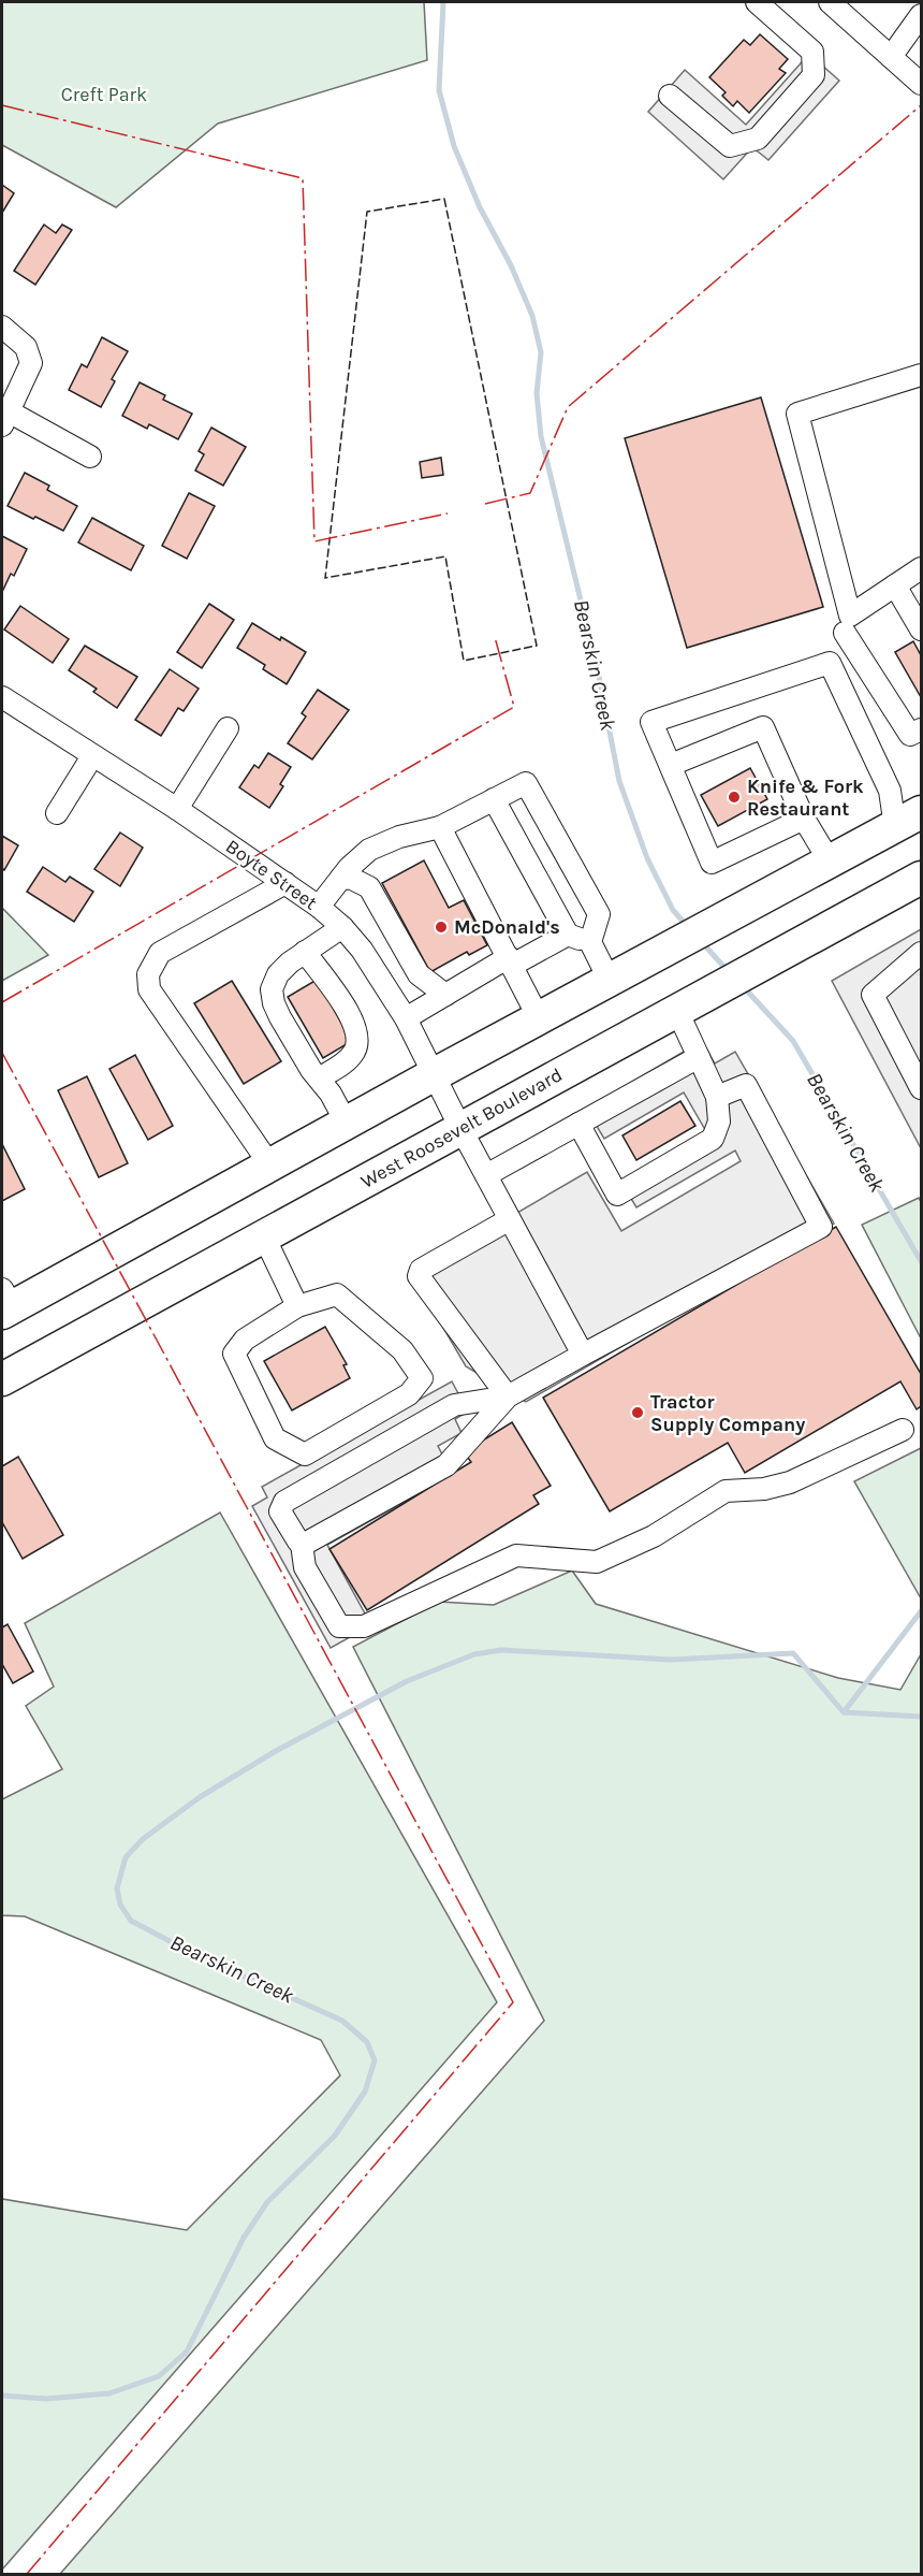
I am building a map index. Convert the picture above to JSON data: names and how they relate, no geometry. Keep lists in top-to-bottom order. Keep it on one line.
{"streets":{"highway":["West Roosevelt Boulevard"],"street":["Boyte Street"]},"crossings":[["Boyte Street","West Roosevelt Boulevard"]],"water":["Bearskin Creek"],"parks":["Creft Park"],"places":["Knife & Fork Restaurant","McDonald's","Tractor Supply Company"]}
